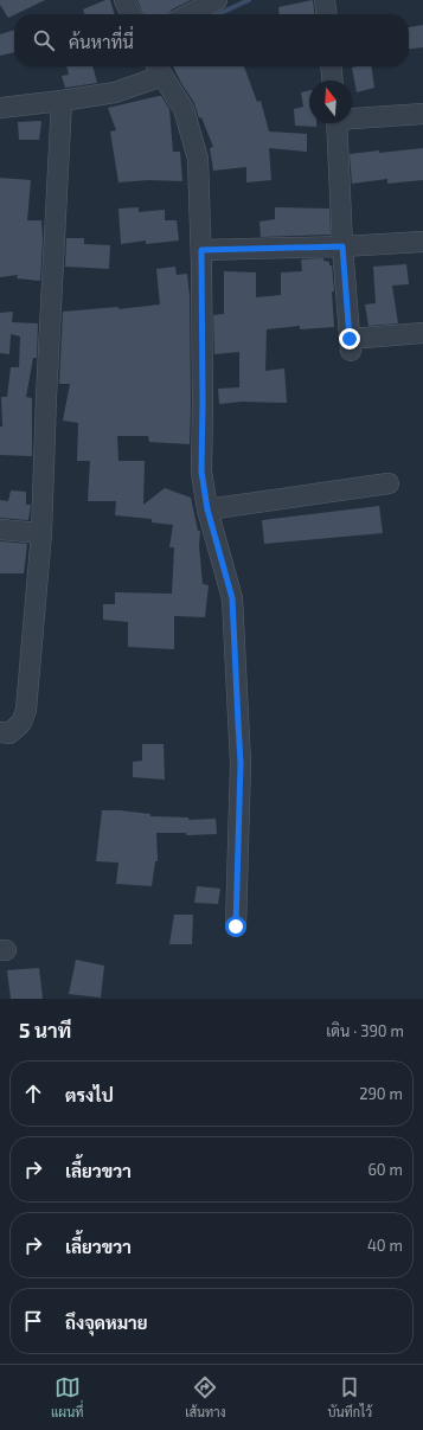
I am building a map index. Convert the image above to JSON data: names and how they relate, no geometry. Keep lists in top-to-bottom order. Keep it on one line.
{"north":"top","page":{"search":"ค้นหาที่นี่","heading":["5 นาที","เดิน · 390 m"],"list":[["ตรงไป","290 m"],["เลี้ยวขวา","60 m"],["เลี้ยวขวา","40 m"],"ถึงจุดหมาย"],"nav":["แผนที่","เส้นทาง","บันทึกไว้"]}}
